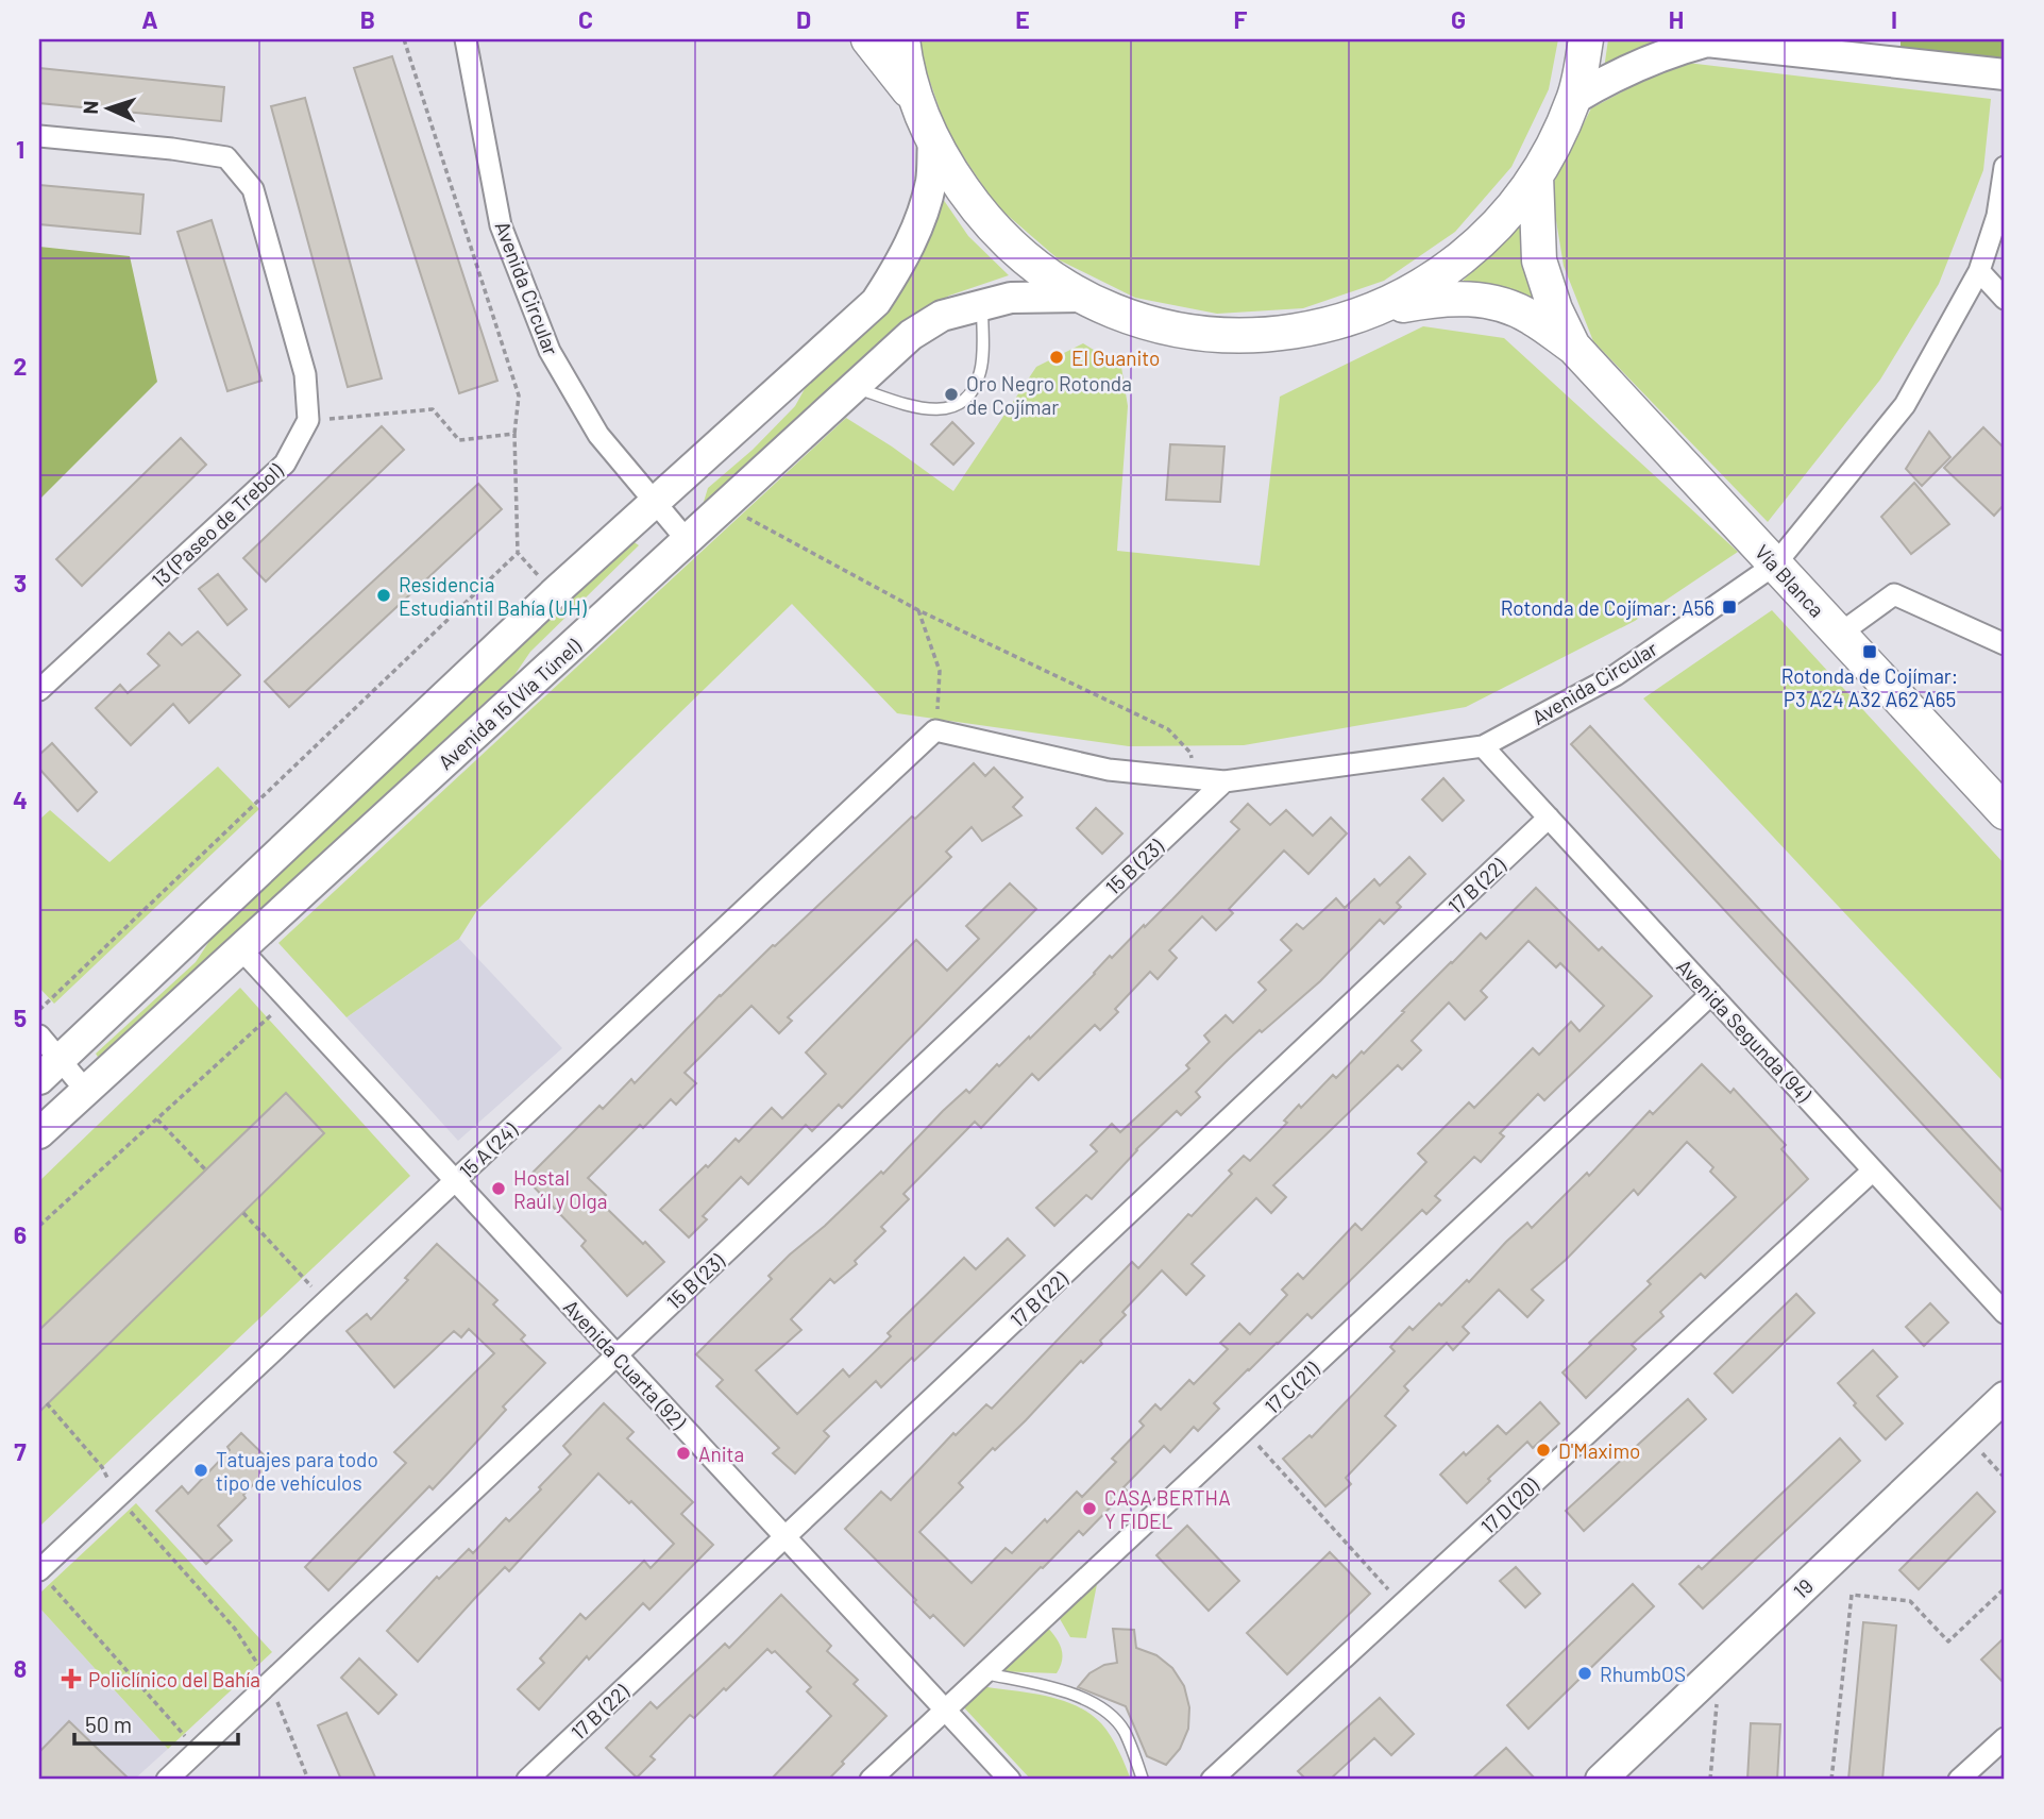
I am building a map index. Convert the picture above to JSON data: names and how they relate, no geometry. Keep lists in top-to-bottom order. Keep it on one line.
{"streets":{"main road":["Vía Blanca","Avenida 15 (Vía Túnel)","19"],"street":["Avenida Circular","13 (Paseo de Trebol)","15 B (23)","17 B (22)","Avenida Segunda (94)","15 A (24)","Avenida Cuarta (92)","17 C (21)","17 D (20)"]},"crossings":[["Avenida Circular","Vía Blanca"],["Avenida Circular","Avenida 15 (Vía Túnel)"],["Avenida Circular","15 B (23)"],["Avenida Circular","Avenida Segunda (94)"],["Avenida Circular","15 A (24)"],["Avenida 15 (Vía Túnel)","Avenida Cuarta (92)"],["15 B (23)","Avenida Cuarta (92)"],["17 B (22)","Avenida Segunda (94)"],["17 B (22)","Avenida Cuarta (92)"],["Avenida Segunda (94)","17 C (21)"],["Avenida Segunda (94)","17 D (20)"],["15 A (24)","Avenida Cuarta (92)"],["Avenida Cuarta (92)","17 C (21)"]],"places":{"other":["El Guanito","Oro Negro Rotonda de Cojímar","Residencia Estudiantil Bahía (UH)","Hostal Raúl y Olga","D'Maximo","Anita","Tatuajes para todo tipo de vehículos","CASA BERTHA Y FIDEL","RhumbOS"],"transit":["Rotonda de Cojímar: A56","Rotonda de Cojímar: P3 A24 A32 A62 A65"],"health":["Policlínico del Bahía"]},"scale_bar":"50 m","north":"left","grid":{"columns":["A","B","C","D","E","F","G","H","I"],"rows":["1","2","3","4","5","6","7","8"]}}
